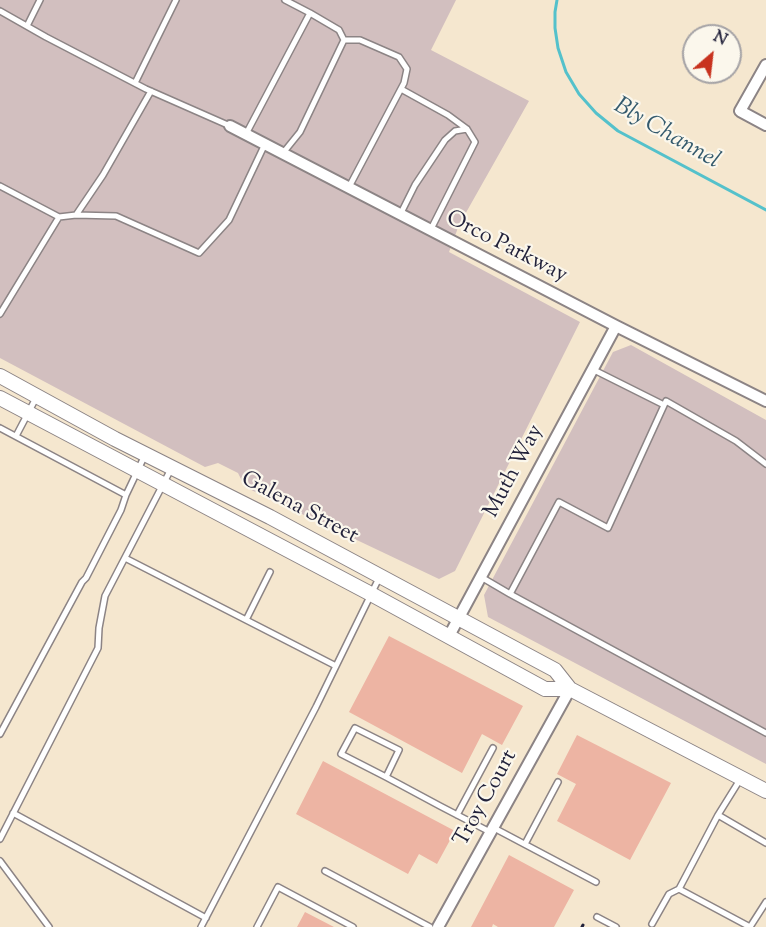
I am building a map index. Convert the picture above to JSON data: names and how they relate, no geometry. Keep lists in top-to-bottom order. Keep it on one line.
{"streets":{"street":["Orco Parkway","Muth Way","Galena Street","Troy Court"]},"crossings":[["Orco Parkway","Muth Way"],["Muth Way","Galena Street"],["Galena Street","Troy Court"]],"water":["Bly Channel"],"north":"top right"}
